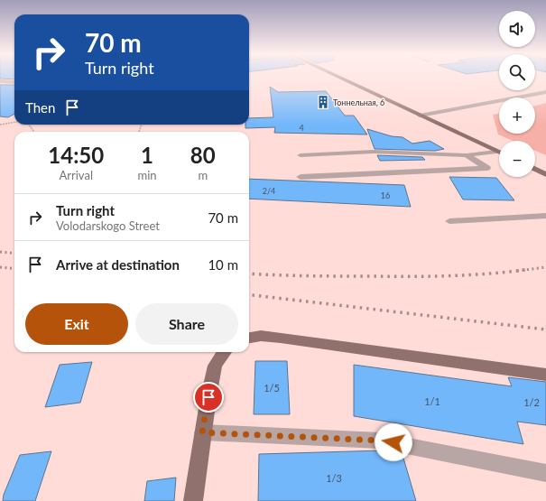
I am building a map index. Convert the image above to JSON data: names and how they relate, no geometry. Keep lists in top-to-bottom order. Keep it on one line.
{"places":{"building":["Тоннельная, 6"]},"house_numbers":["4","2/4","16","1/5","1/1","1/2","1/3"],"page":{"map_buttons":["+","−"],"turn":["70 m","Turn right"],"then":"Then","eta":["14:50","Arrival","1","min","80","m"],"list":[{"name":"Turn right","note":"Volodarskogo Street","value":"70 m"},{"name":"Arrive at destination","value":"10 m"}],"buttons":["Exit","Share"]}}
